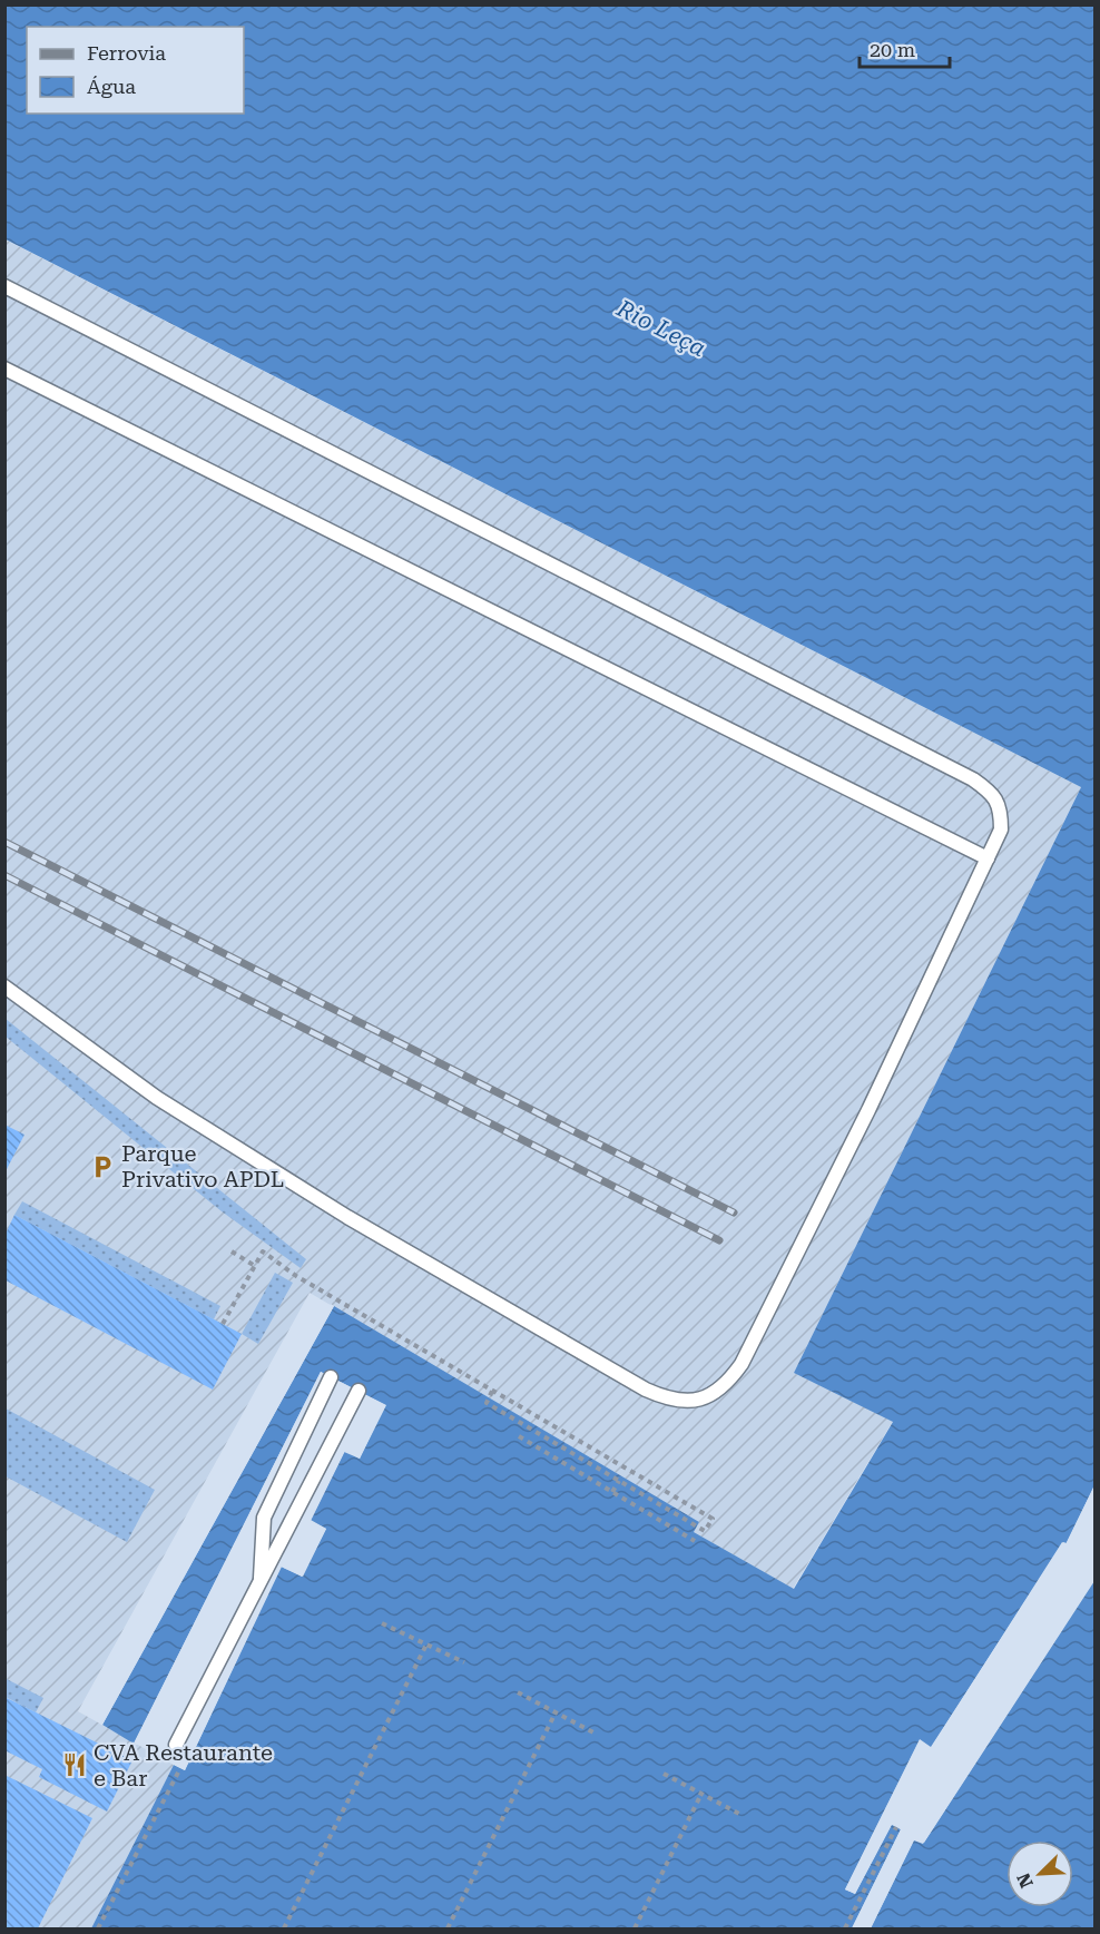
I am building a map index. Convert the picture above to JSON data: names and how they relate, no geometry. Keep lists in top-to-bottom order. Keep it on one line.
{"water":["Rio Leça"],"places":{"parking":["Parque Privativo APDL"],"restaurant":["CVA Restaurante e Bar"]},"legend":["Ferrovia","Água"],"scale_bar":"20 m","north":"bottom left"}
